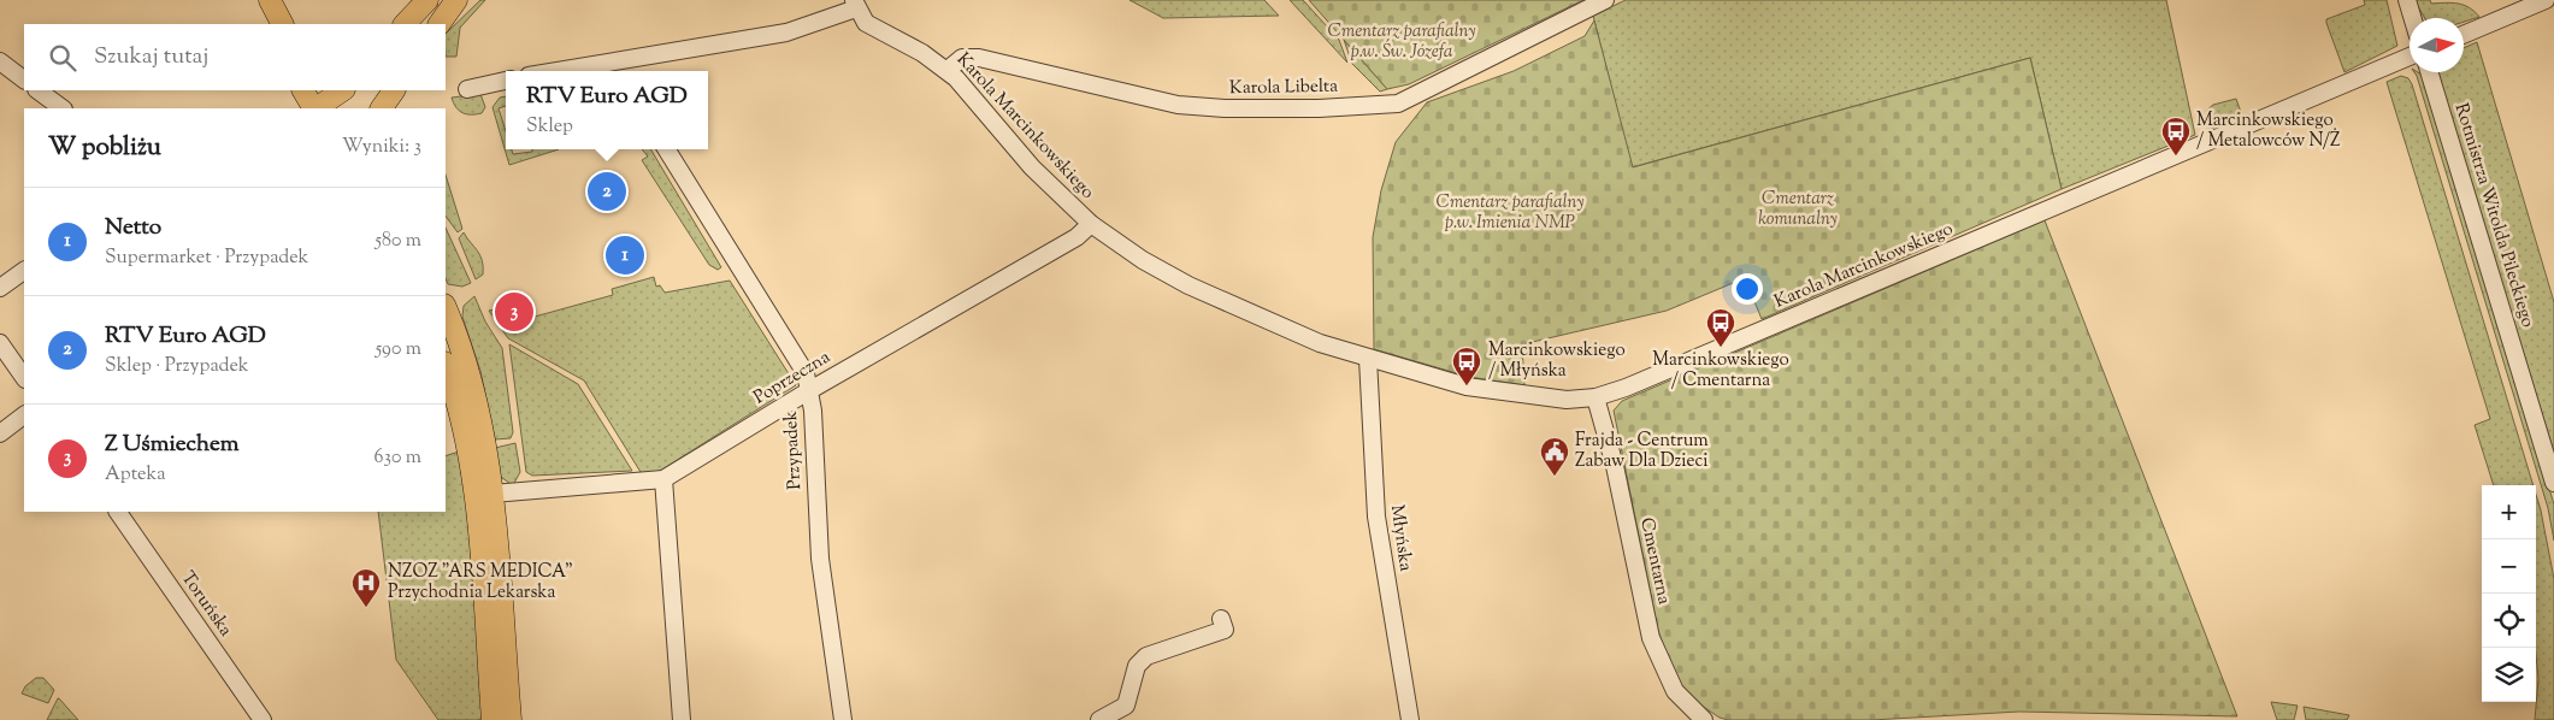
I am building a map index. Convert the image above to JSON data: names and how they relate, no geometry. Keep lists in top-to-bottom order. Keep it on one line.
{"streets":{"street":["Karola Libelta","Karola Marcinkowskiego","Rotmistrza Witolda Pileckiego","Poprzeczna","Przypadek","Młyńska","Cmentarna","Toruńska"]},"crossings":[["Karola Libelta","Karola Marcinkowskiego"],["Karola Marcinkowskiego","Poprzeczna"],["Karola Marcinkowskiego","Młyńska"],["Karola Marcinkowskiego","Cmentarna"],["Poprzeczna","Przypadek"]],"parks":["Cmentarz parafialny p.w. Św. Józefa","Cmentarz komunalny","Cmentarz parafialny p.w. Imienia NMP"],"places":{"bus stop":["Marcinkowskiego / Metalowców N/Ż","Marcinkowskiego / Cmentarna","Marcinkowskiego / Młyńska"],"public building":["Frajda - Centrum Zabaw Dla Dzieci"],"hospital":["NZOZ \"ARS MEDICA\" Przychodnia Lekarska"]},"north":"right","page":{"search":"Szukaj tutaj","popup":["RTV Euro AGD","Sklep"],"heading":["W pobliżu","Wyniki: 3"],"pins":["2","1","3"],"list":[{"mark":"1","name":"Netto","note":"Supermarket · Przypadek","value":"580 m"},{"mark":"2","name":"RTV Euro AGD","note":"Sklep · Przypadek","value":"590 m"},{"mark":"3","name":"Z Uśmiechem","note":"Apteka","value":"630 m"}],"map_buttons":["+","−"]}}
